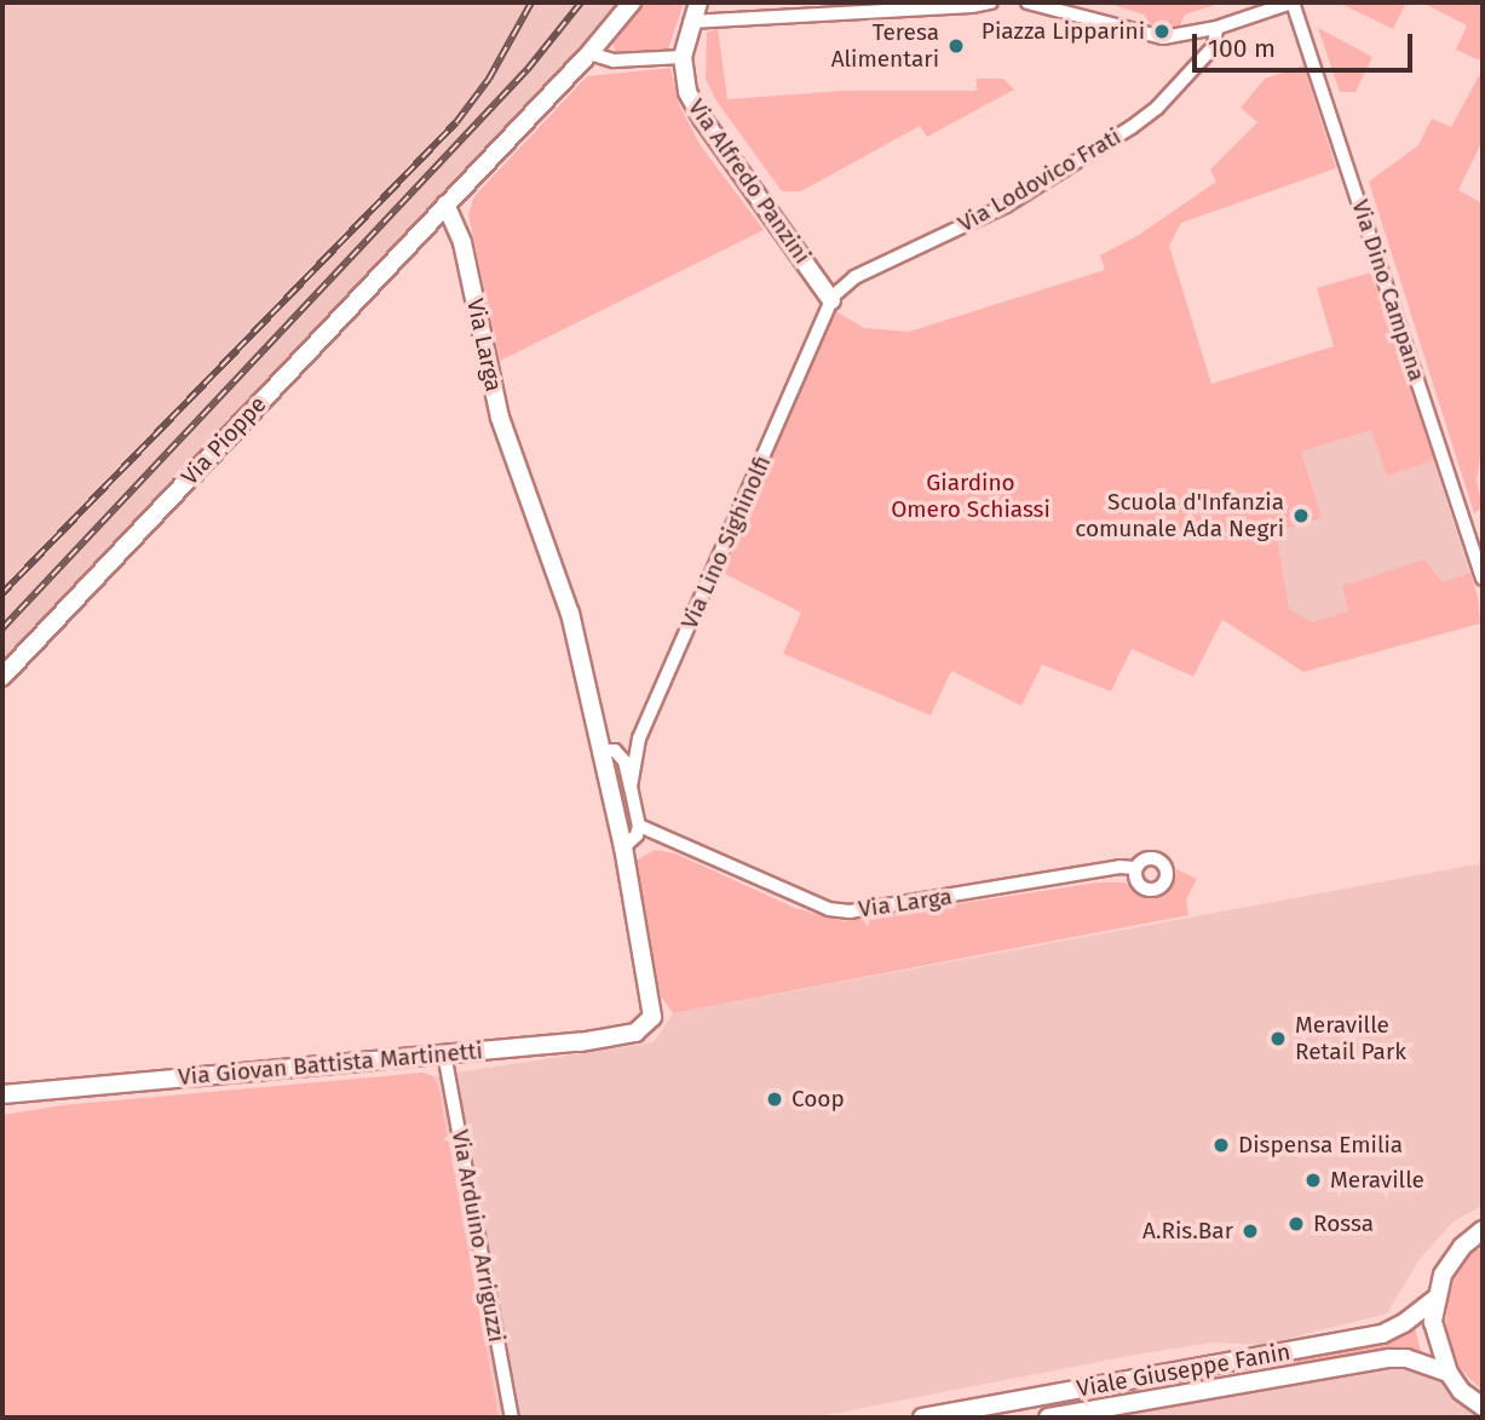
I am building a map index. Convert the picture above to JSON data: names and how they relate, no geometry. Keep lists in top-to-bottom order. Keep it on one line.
{"streets":{"street":["Via Lodovico Frati","Via Alfredo Panzini","Via Dino Campana","Via Larga","Via Pioppe","Via Lino Sighinolfi","Via Giovan Battista Martinetti","Via Arduino Arriguzzi","Viale Giuseppe Fanin"]},"crossings":[["Via Lodovico Frati","Via Alfredo Panzini"],["Via Lodovico Frati","Via Lino Sighinolfi"],["Via Alfredo Panzini","Via Lino Sighinolfi"],["Via Larga","Via Pioppe"],["Via Larga","Via Giovan Battista Martinetti"],["Via Giovan Battista Martinetti","Via Arduino Arriguzzi"]],"parks":["Giardino Omero Schiassi"],"places":["Piazza Lipparini","Teresa Alimentari","Scuola d'Infanzia comunale Ada Negri","Meraville Retail Park","Coop","Dispensa Emilia","Meraville","Rossa","A.Ris.Bar"],"scale_bar":"100 m"}
